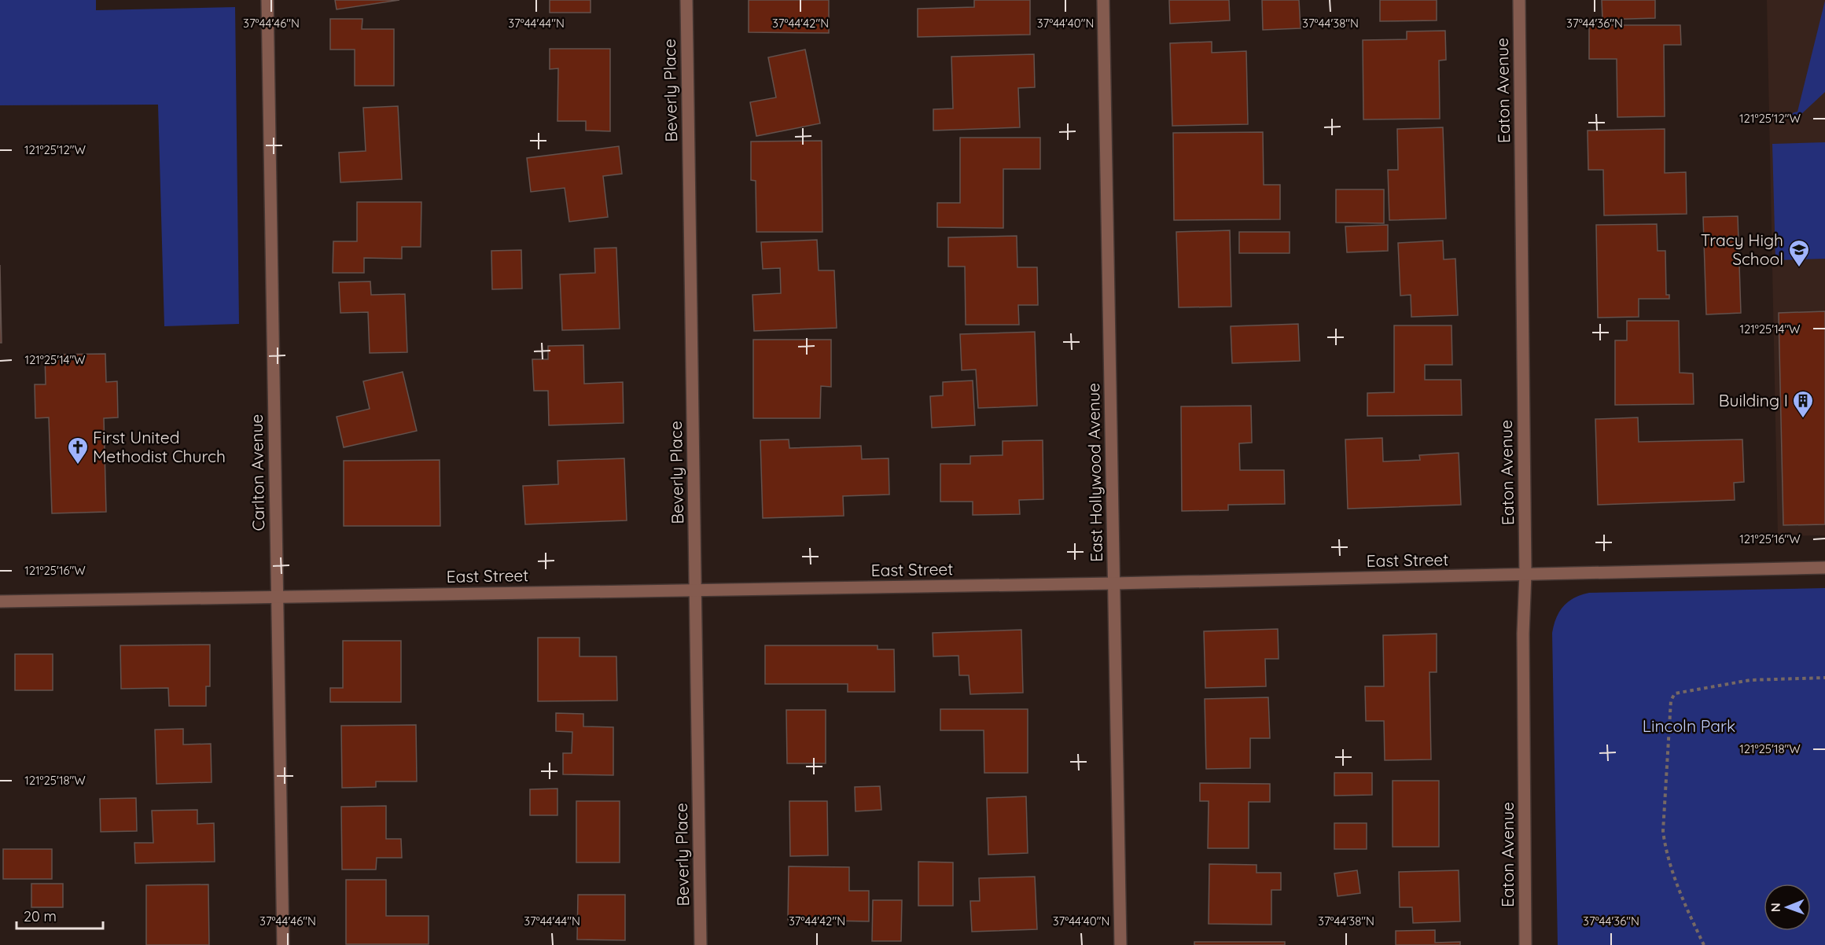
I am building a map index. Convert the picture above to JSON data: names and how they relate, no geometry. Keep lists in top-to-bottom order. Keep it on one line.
{"streets":{"street":["Beverly Place","Eaton Avenue","Carlton Avenue","East Hollywood Avenue","East Street"]},"crossings":[["Beverly Place","East Street"],["Eaton Avenue","East Street"],["Carlton Avenue","East Street"],["East Hollywood Avenue","East Street"]],"parks":["Lincoln Park"],"places":{"school or university":["Tracy High School"],"building":["Building I"],"church":["First United Methodist Church"]},"scale_bar":"20 m","north":"left","coordinates":["37°44'46\"N","37°44'44\"N","37°44'42\"N","37°44'40\"N","37°44'38\"N","37°44'36\"N","121°25'12\"W","121°25'14\"W","121°25'16\"W","121°25'18\"W"]}
